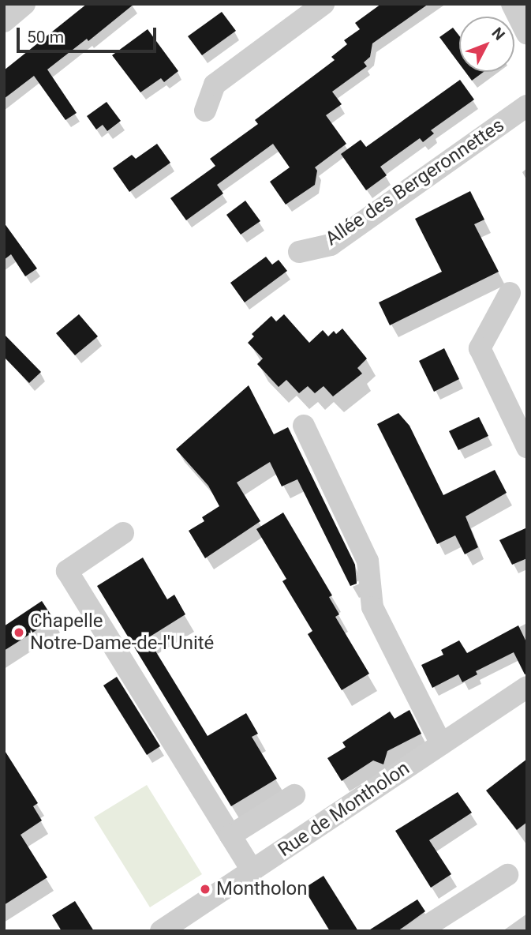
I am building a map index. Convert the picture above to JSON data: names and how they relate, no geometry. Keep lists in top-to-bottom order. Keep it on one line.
{"streets":{"street":["Allée des Bergeronnettes","Rue de Montholon"]},"places":["Chapelle Notre-Dame-de-l'Unité","Montholon"],"scale_bar":"50 m","north":"top right"}
